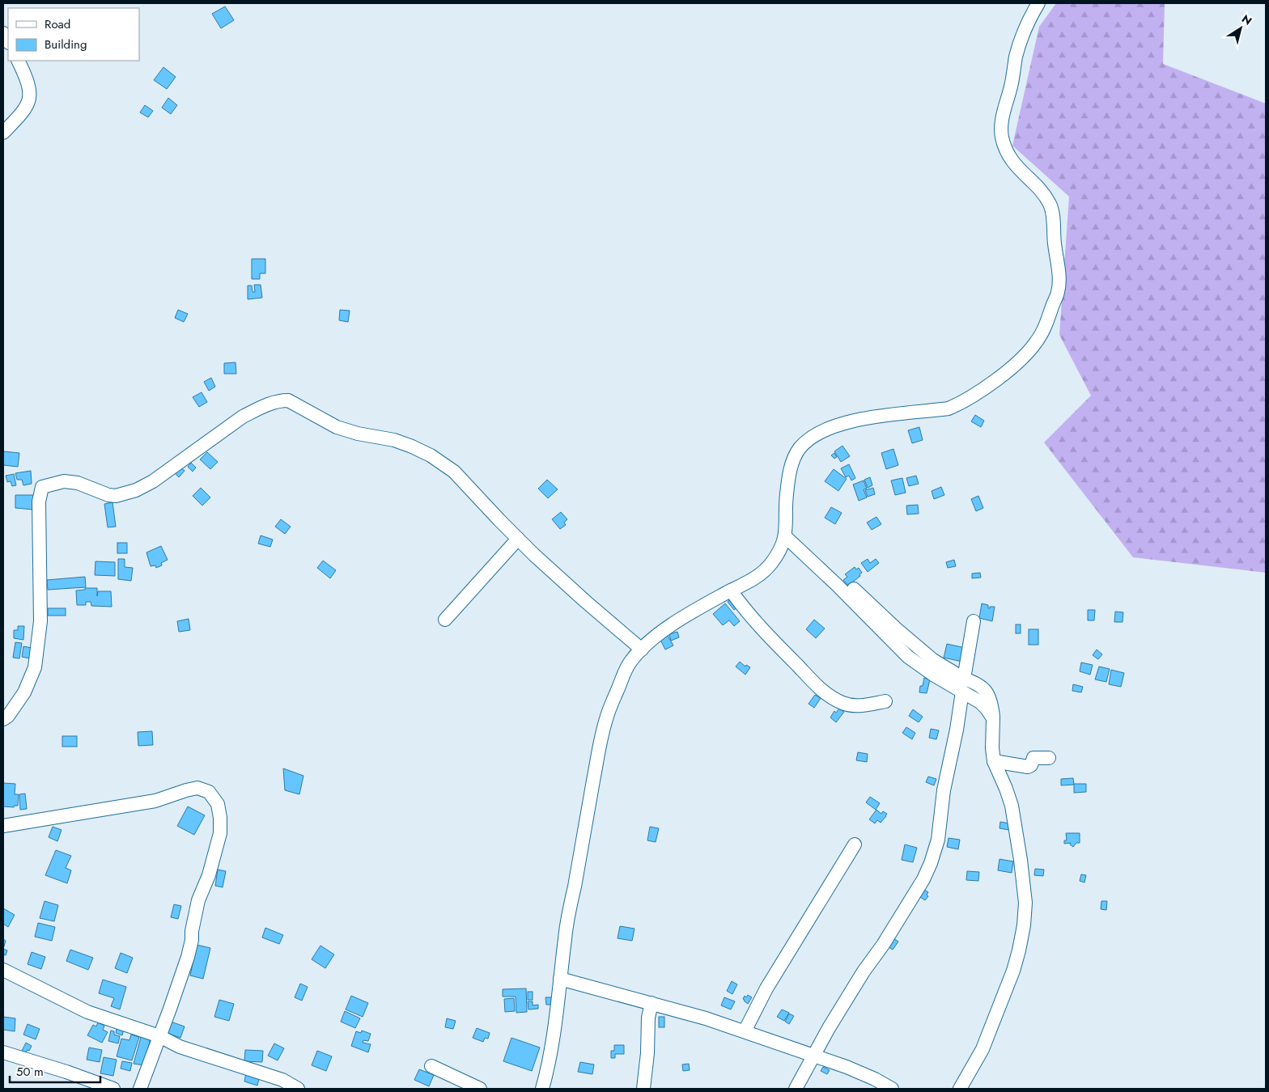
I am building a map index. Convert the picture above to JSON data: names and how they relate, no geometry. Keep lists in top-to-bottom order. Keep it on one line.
{"legend":["Road","Building"],"scale_bar":"50 m","north":"top right"}
